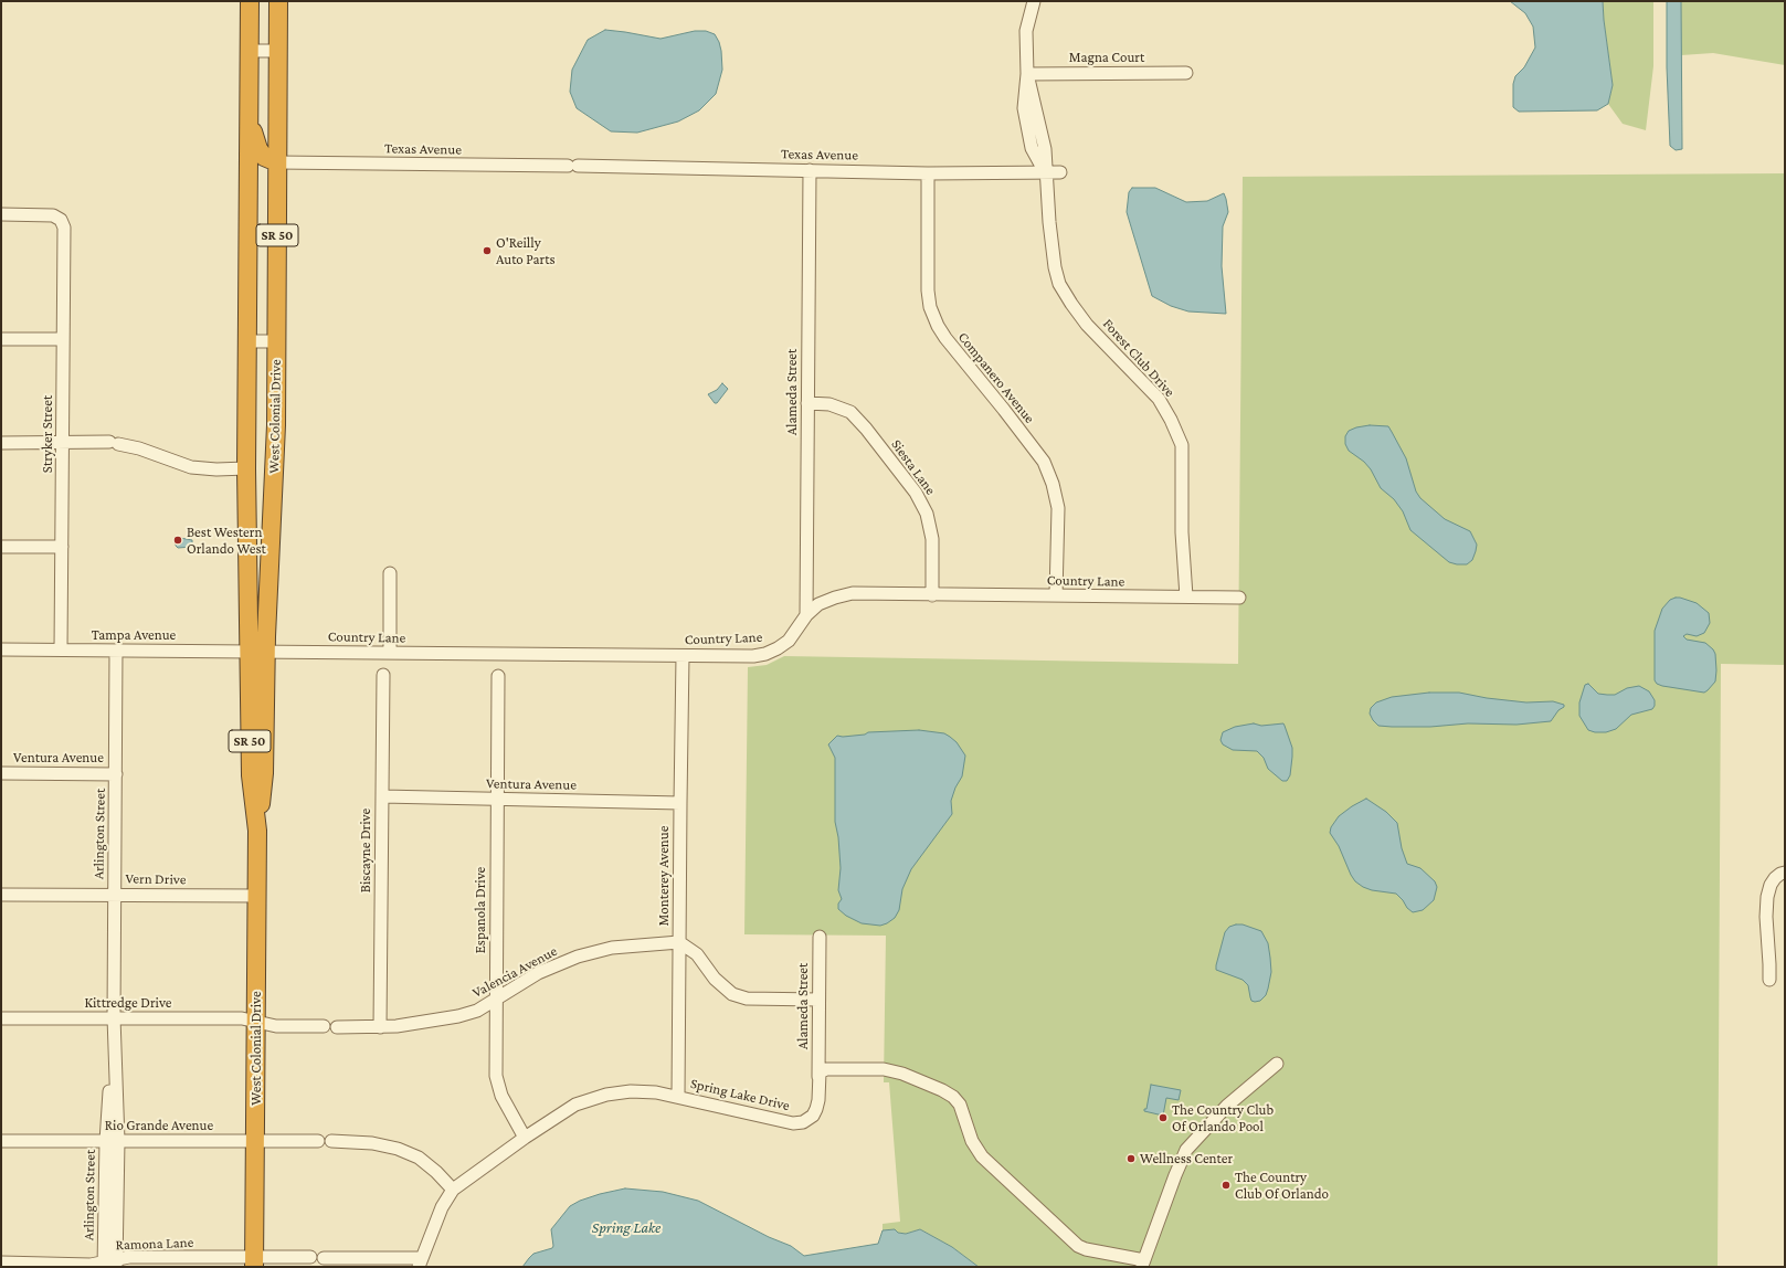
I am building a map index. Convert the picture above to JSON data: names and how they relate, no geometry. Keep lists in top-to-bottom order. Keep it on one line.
{"streets":{"highway":["SR 50","West Colonial Drive"],"street":["Magna Court","Texas Avenue","Forest Club Drive","Companero Avenue","Alameda Street","Stryker Street","Siesta Lane","Country Lane","Tampa Avenue","Ventura Avenue","Arlington Street","Biscayne Drive","Monterey Avenue","Vern Drive","Espanola Drive","Valencia Avenue","Kittredge Drive","Spring Lake Drive","Rio Grande Avenue","Ramona Lane"]},"crossings":[["Magna Court","Forest Club Drive"],["Texas Avenue","Forest Club Drive"],["Texas Avenue","Companero Avenue"],["Texas Avenue","Alameda Street"],["Texas Avenue","West Colonial Drive"],["Forest Club Drive","Country Lane"],["Companero Avenue","Country Lane"],["Alameda Street","Siesta Lane"],["Alameda Street","Country Lane"],["Alameda Street","Spring Lake Drive"],["West Colonial Drive","Country Lane"],["West Colonial Drive","Tampa Avenue"],["West Colonial Drive","Vern Drive"],["West Colonial Drive","Kittredge Drive"],["West Colonial Drive","Rio Grande Avenue"],["West Colonial Drive","Ramona Lane"],["Stryker Street","Tampa Avenue"],["Siesta Lane","Country Lane"],["Country Lane","Tampa Avenue"],["Country Lane","Monterey Avenue"],["Tampa Avenue","Arlington Street"],["Ventura Avenue","Arlington Street"],["Ventura Avenue","Biscayne Drive"],["Ventura Avenue","Monterey Avenue"],["Ventura Avenue","Espanola Drive"],["Arlington Street","Vern Drive"],["Arlington Street","Kittredge Drive"],["Arlington Street","Rio Grande Avenue"],["Arlington Street","Ramona Lane"],["Biscayne Drive","Valencia Avenue"],["Monterey Avenue","Valencia Avenue"],["Monterey Avenue","Spring Lake Drive"],["Espanola Drive","Valencia Avenue"],["Espanola Drive","Spring Lake Drive"]],"water":["Spring Lake"],"places":["O'Reilly Auto Parts","Best Western Orlando West","The Country Club Of Orlando Pool","Wellness Center","The Country Club Of Orlando"]}
